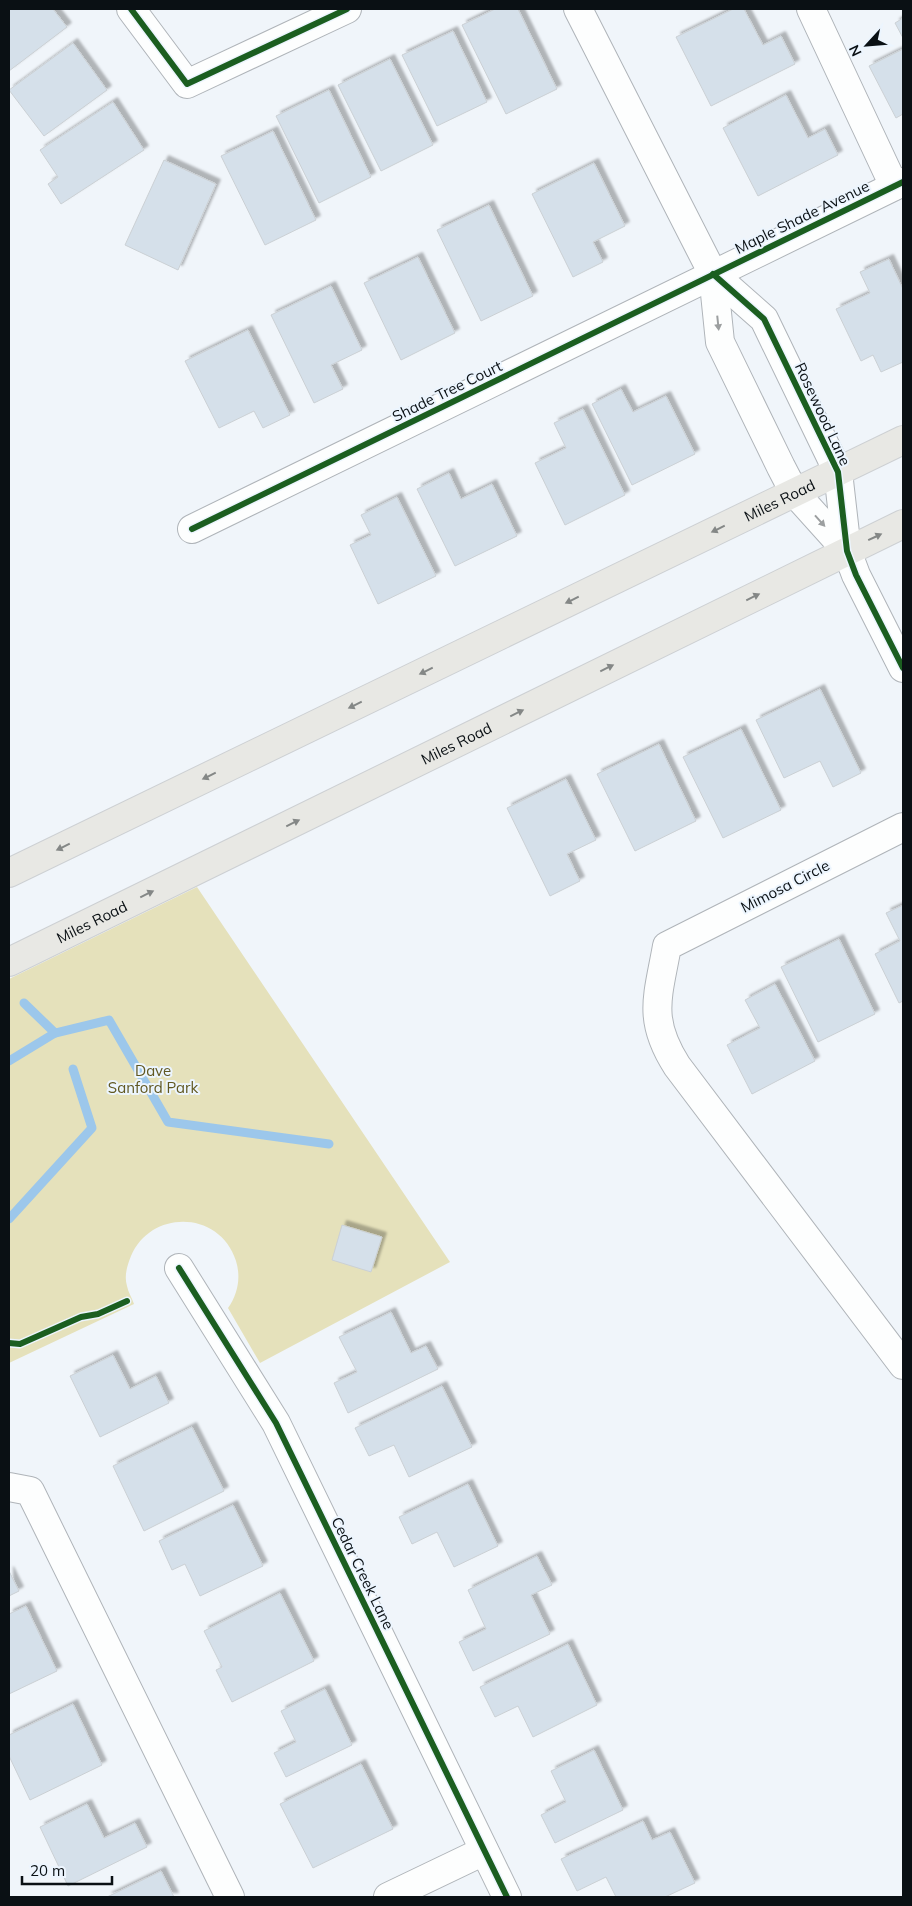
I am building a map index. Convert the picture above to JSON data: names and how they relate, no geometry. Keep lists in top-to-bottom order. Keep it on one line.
{"streets":{"main road":["Miles Road"],"street":["Maple Shade Avenue","Shade Tree Court","Rosewood Lane","Mimosa Circle","Cedar Creek Lane"]},"crossings":[["Maple Shade Avenue","Shade Tree Court"],["Maple Shade Avenue","Rosewood Lane"],["Shade Tree Court","Rosewood Lane"],["Rosewood Lane","Miles Road"]],"parks":["Dave Sanford Park"],"scale_bar":"20 m","north":"bottom left"}
